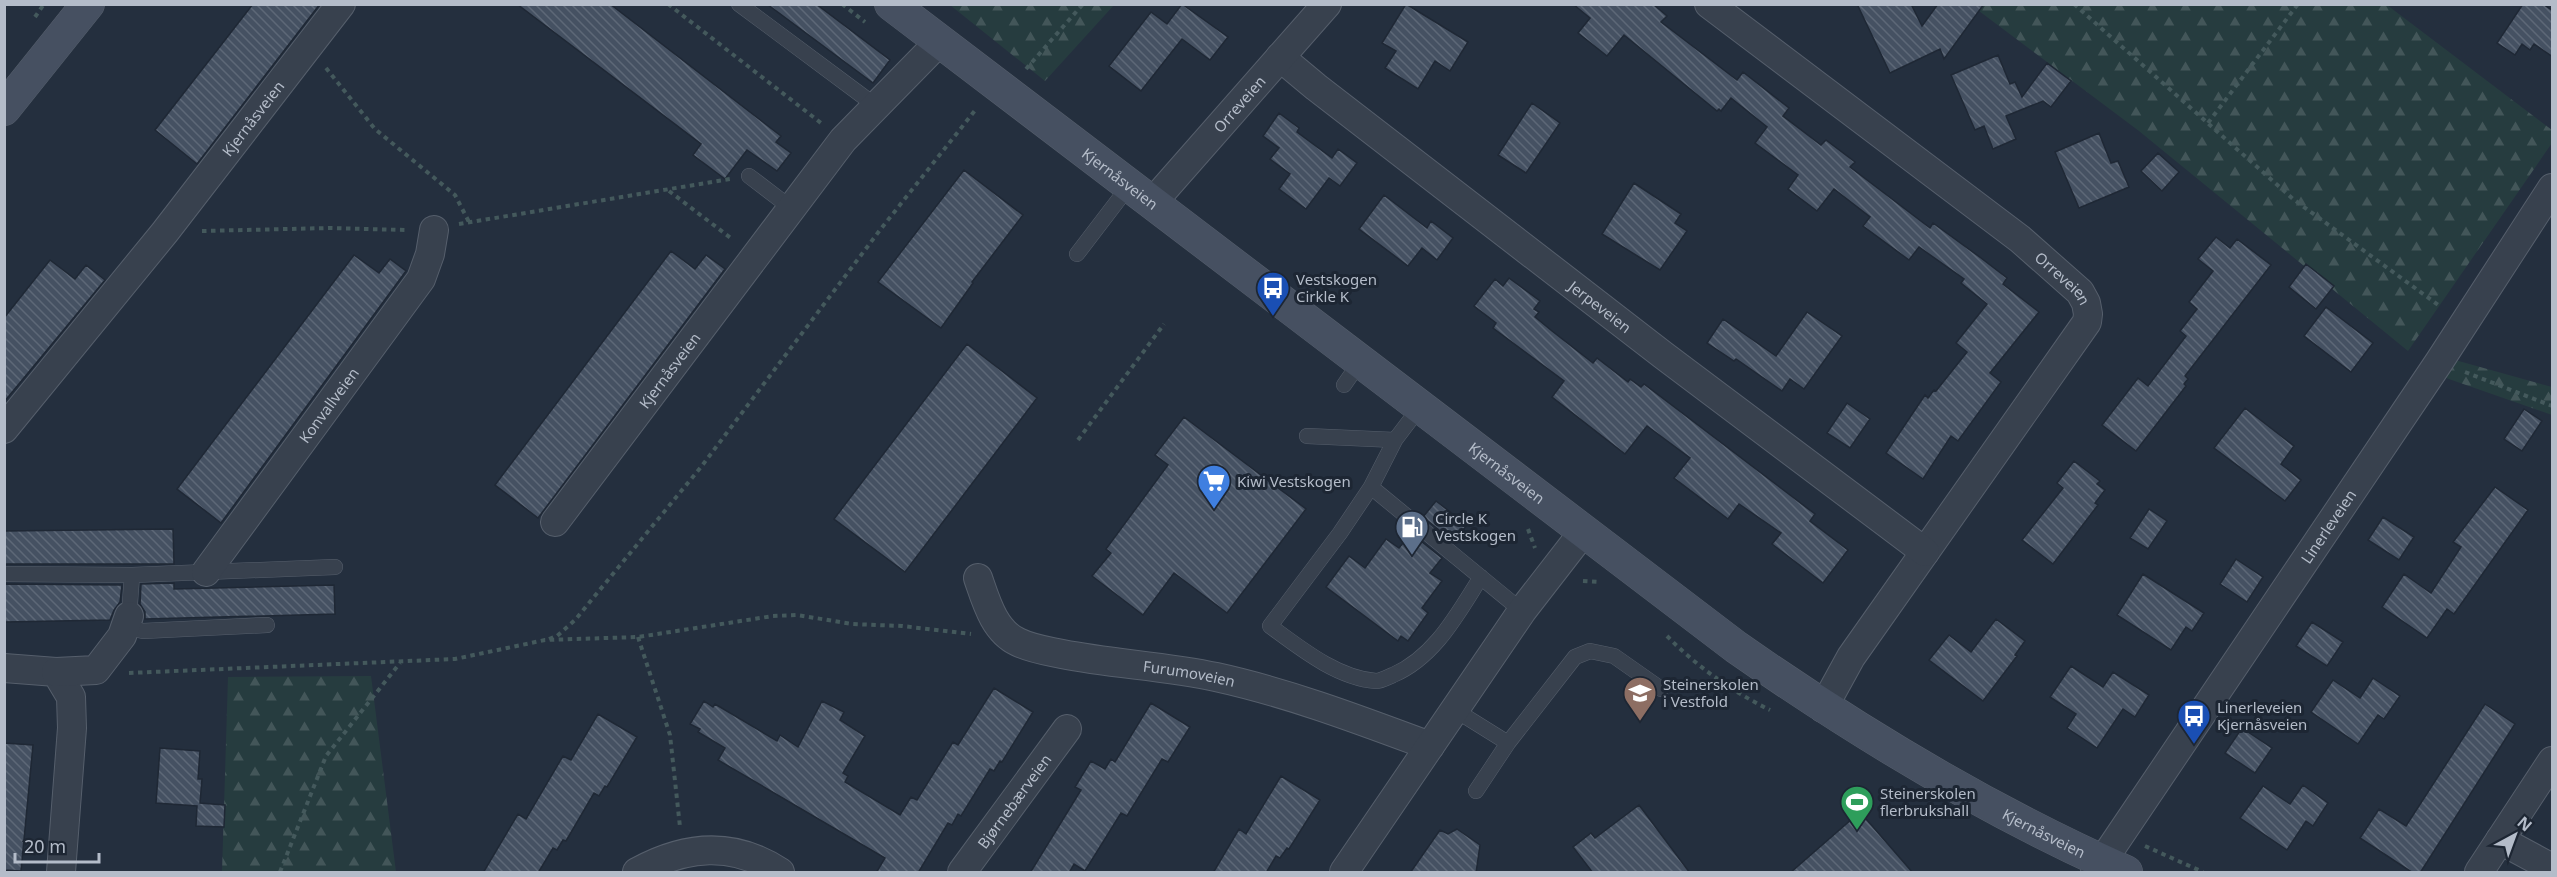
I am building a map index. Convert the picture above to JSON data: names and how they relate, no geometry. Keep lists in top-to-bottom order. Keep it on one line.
{"streets":{"main road":["Kjernåsveien"],"street":["Orreveien","Jerpeveien","Konvallveien","Linerleveien","Furumoveien","Bjørnebærveien"]},"crossings":[["Orreveien","Kjernåsveien"],["Orreveien","Jerpeveien"],["Kjernåsveien","Linerleveien"]],"places":{"bus stop":["Vestskogen Cirkle K","Linerleveien Kjernåsveien"],"supermarket":["Kiwi Vestskogen"],"fuel station":["Circle K Vestskogen"],"school or university":["Steinerskolen i Vestfold"],"sports":["Steinerskolen flerbrukshall"]},"scale_bar":"20 m","north":"top right"}
